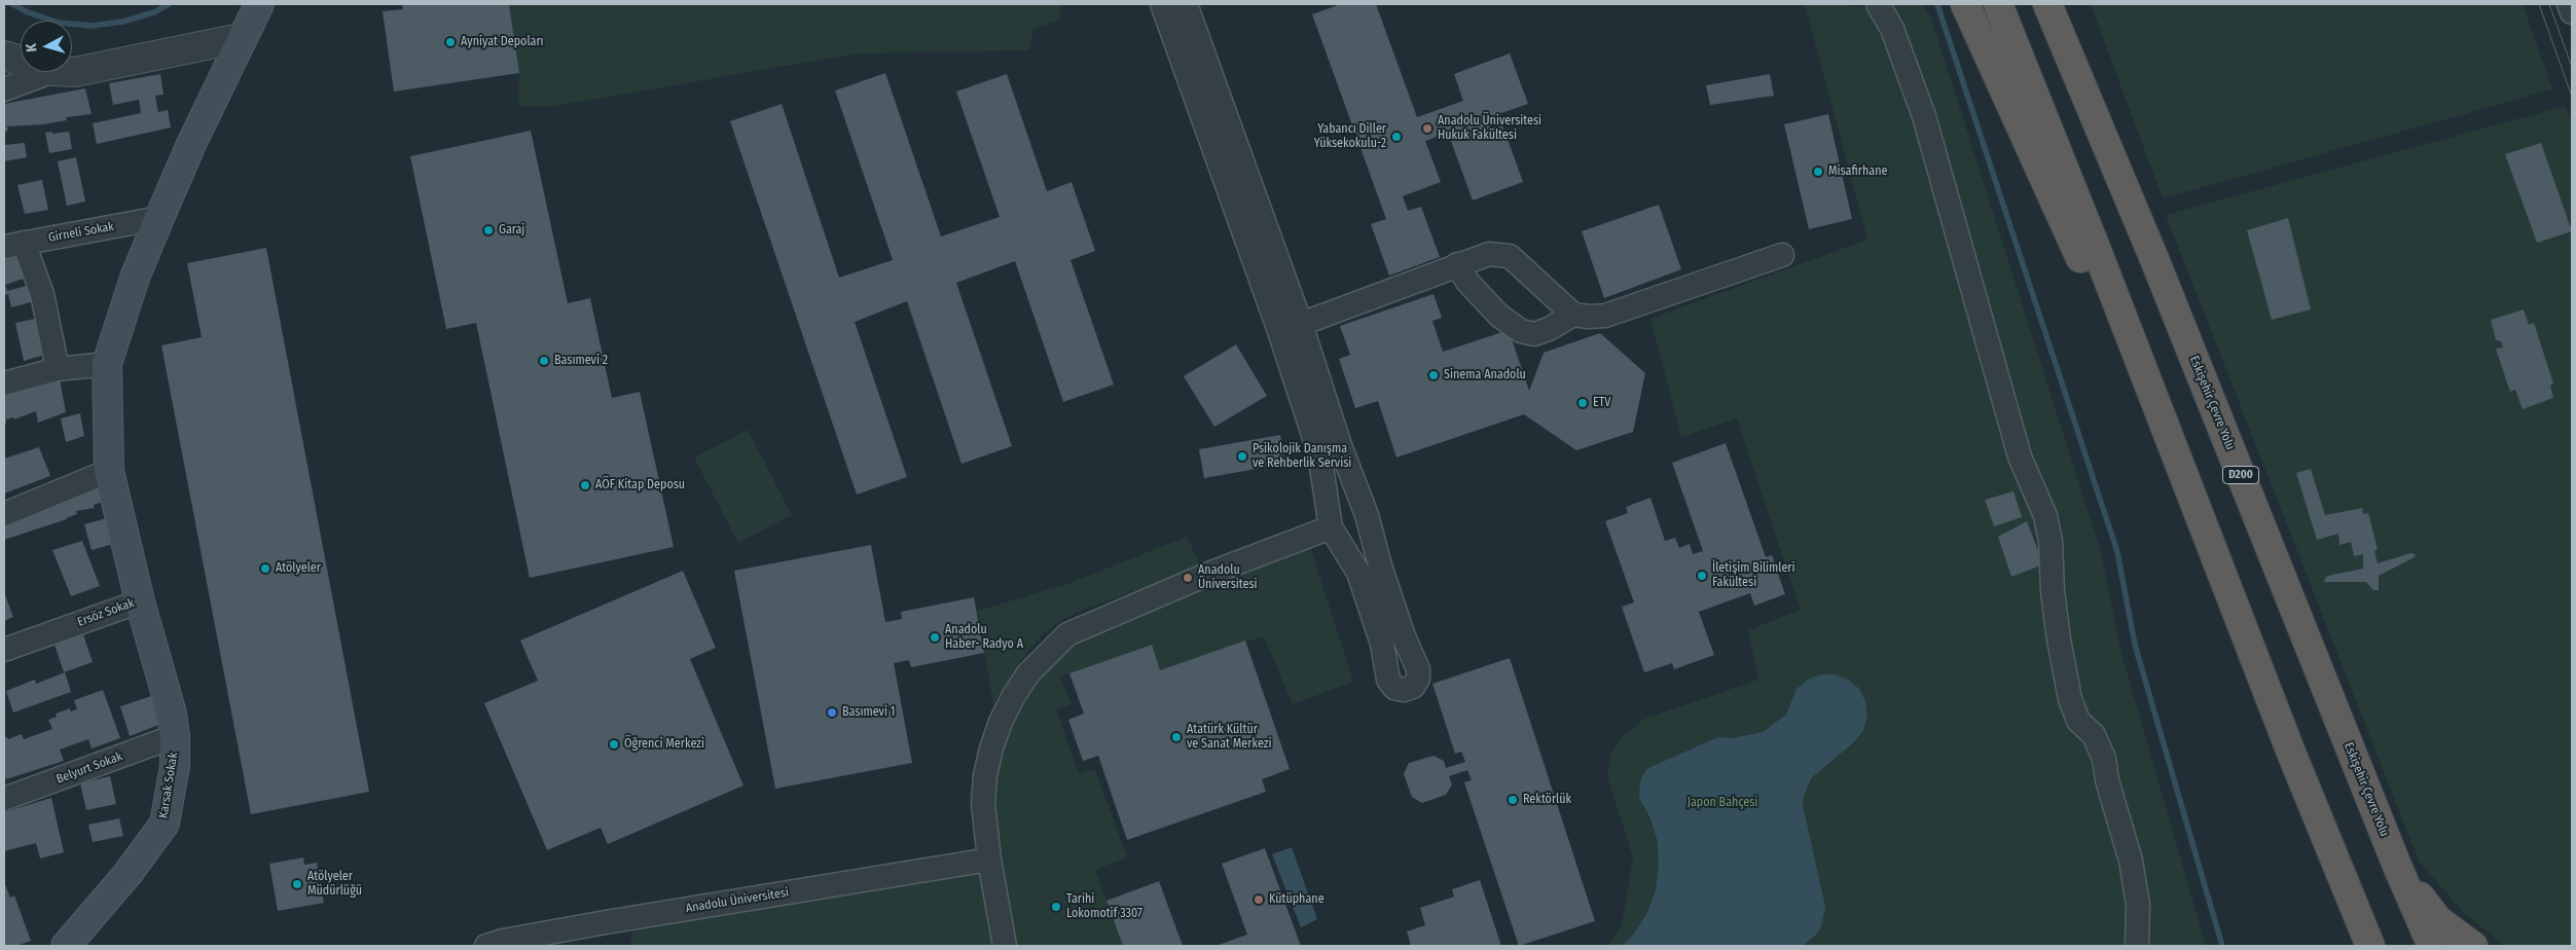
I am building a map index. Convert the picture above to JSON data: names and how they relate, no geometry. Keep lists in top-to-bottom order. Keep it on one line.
{"streets":{"highway":["Eskişehir Çevre Yolu","D200"],"main road":["Ersöz Sokak","Karsak Sokak"],"street":["Girneli Sokak","Belyurt Sokak","Anadolu Üniversitesi"]},"crossings":[["Girneli Sokak","Ersöz Sokak"],["Ersöz Sokak","Karsak Sokak"],["Belyurt Sokak","Karsak Sokak"]],"parks":["Japon Bahçesi"],"places":["Ayniyat Depoları","Anadolu Üniversitesi Hukuk Fakültesi","Yabancı Diller Yüksekokulu-2","Misafirhane","Garaj","Basımevi 2","Sinema Anadolu","ETV","Psikolojik Danışma ve Rehberlik Servisi","AÖF Kitap Deposu","Atölyeler","İletişim Bilimleri Fakültesi","Anadolu Üniversitesi","Anadolu Haber- Radyo A","Basımevi 1","Atatürk Kültür ve Sanat Merkezi","Öğrenci Merkezi","Rektörlük","Atölyeler Müdürlüğü","Kütüphane","Tarihi Lokomotif 3307"],"north":"left"}
